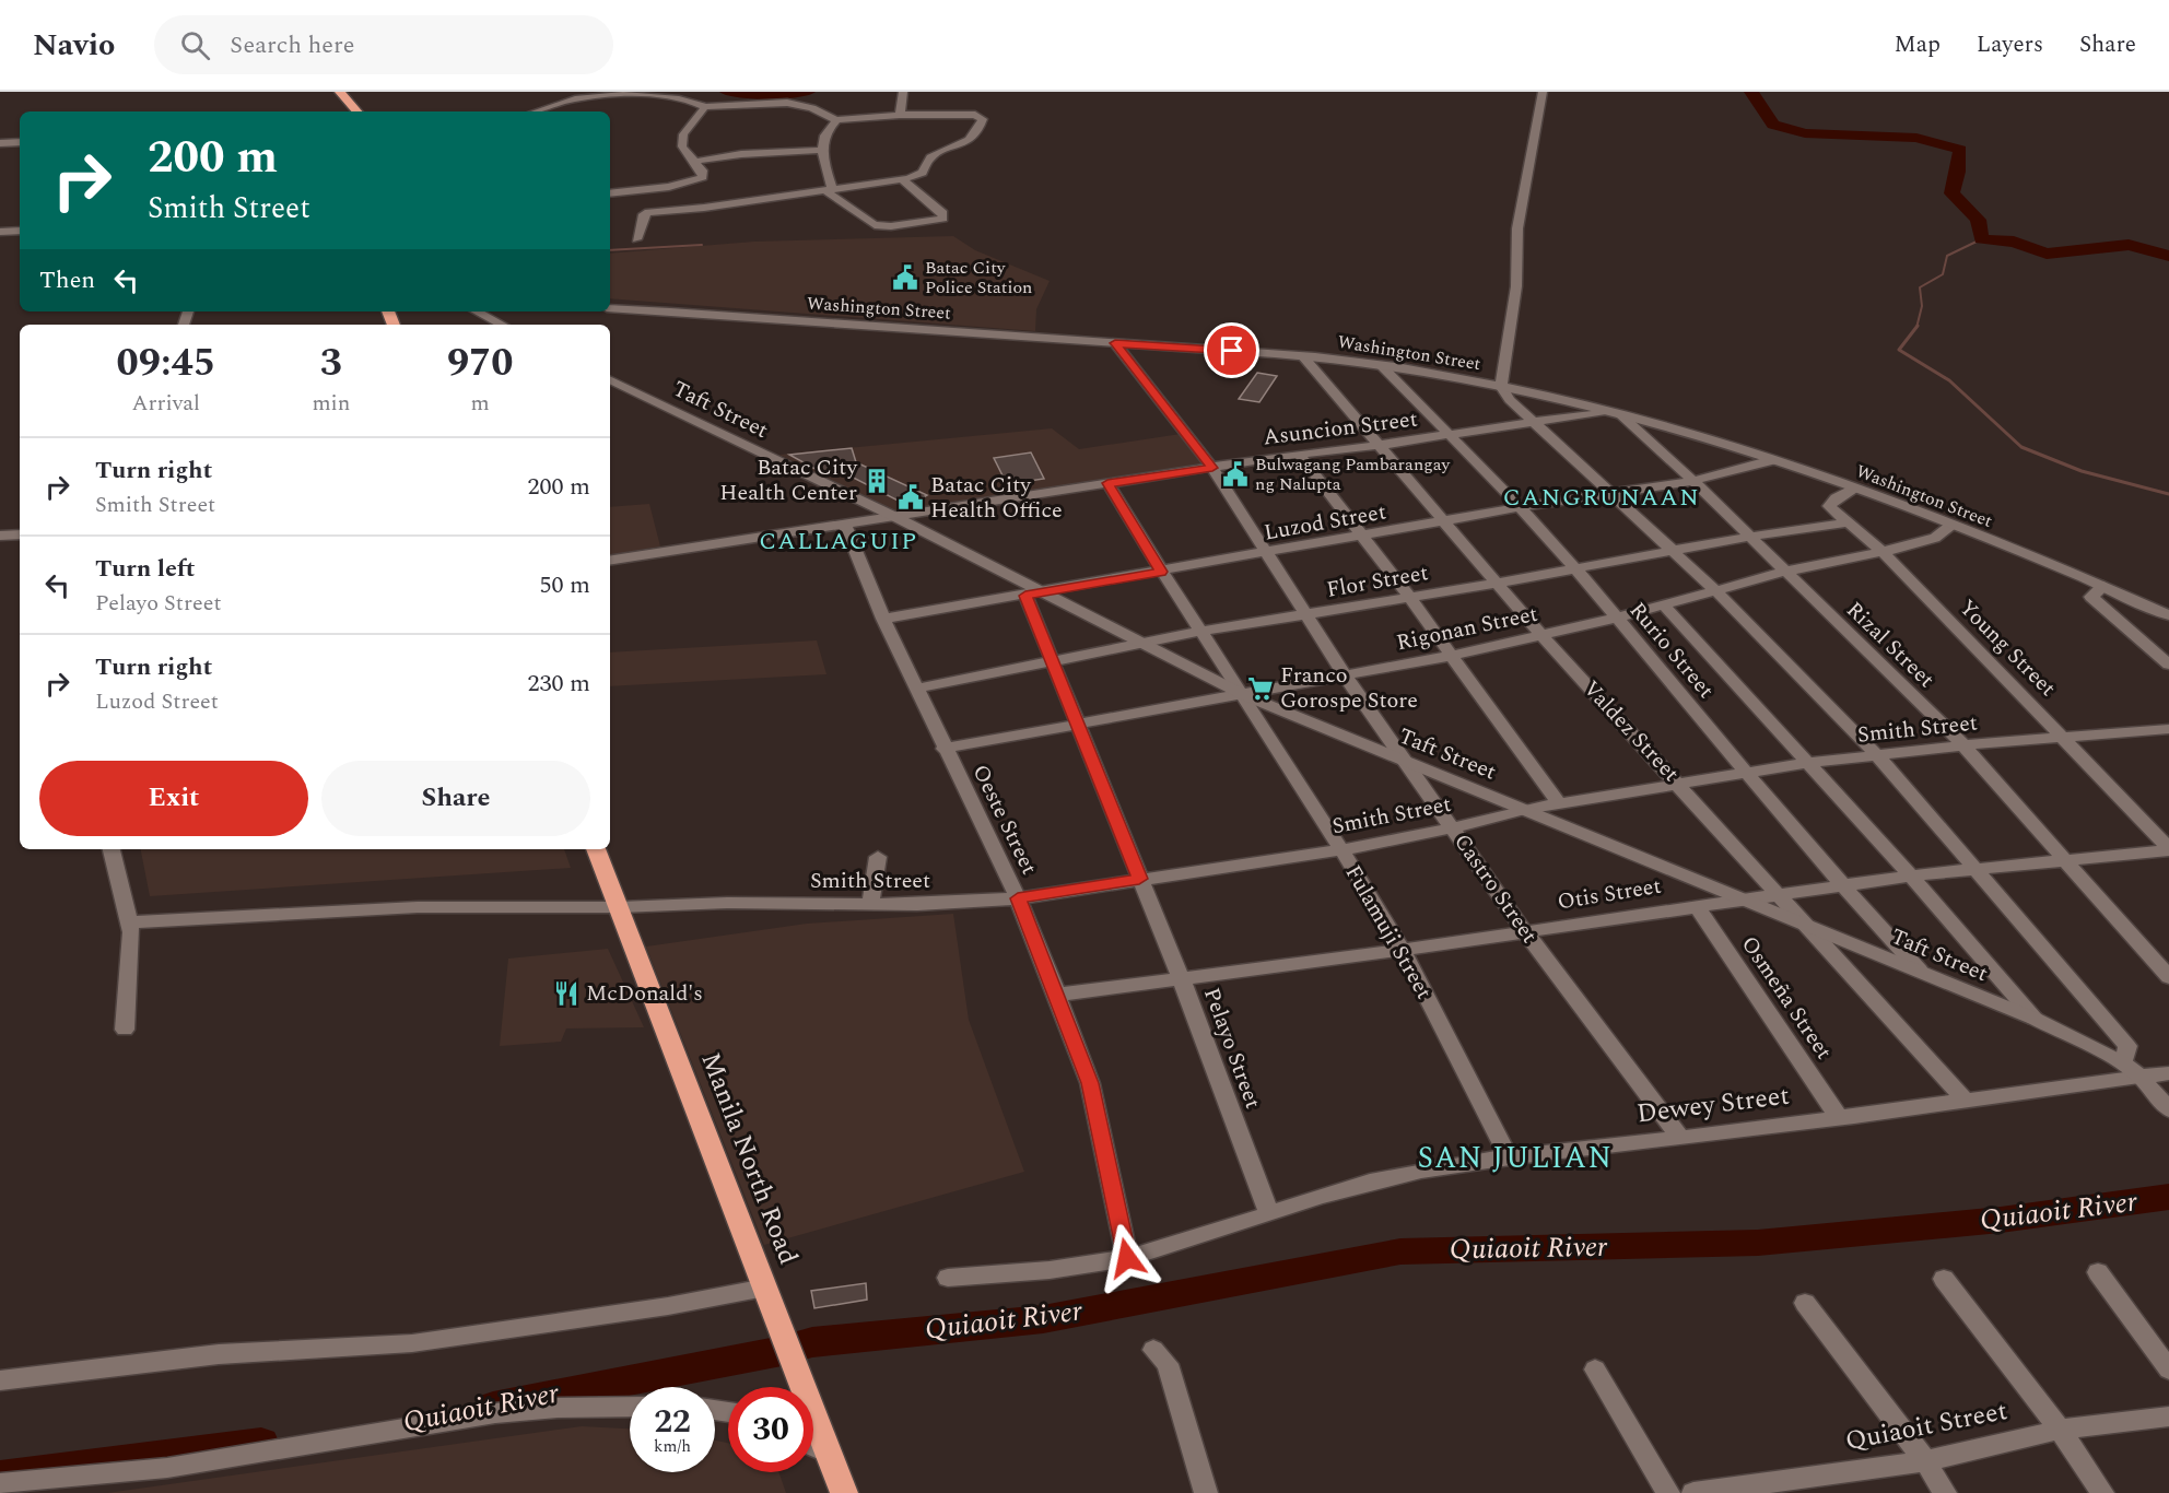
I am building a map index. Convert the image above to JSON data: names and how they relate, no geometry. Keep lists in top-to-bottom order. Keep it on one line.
{"streets":{"highway":["Manila North Road"],"street":["Washington Street","Taft Street","Asuncion Street","Luzod Street","Flor Street","Rigonan Street","Rizal Street","Young Street","Rurio Street","Smith Street","Valdez Street","Oeste Street","Castro Street","Otis Street","Fulamuji Street","Osmeña Street","Pelayo Street","Dewey Street","Quiaoit Street"]},"crossings":[["Washington Street","Asuncion Street"],["Washington Street","Luzod Street"],["Washington Street","Rigonan Street"],["Washington Street","Rizal Street"],["Washington Street","Young Street"],["Washington Street","Rurio Street"],["Washington Street","Valdez Street"],["Washington Street","Castro Street"],["Taft Street","Asuncion Street"],["Taft Street","Luzod Street"],["Taft Street","Flor Street"],["Taft Street","Rigonan Street"],["Taft Street","Rurio Street"],["Taft Street","Smith Street"],["Taft Street","Valdez Street"],["Taft Street","Castro Street"],["Taft Street","Otis Street"],["Taft Street","Fulamuji Street"],["Taft Street","Pelayo Street"],["Taft Street","Dewey Street"],["Asuncion Street","Rizal Street"],["Asuncion Street","Rurio Street"],["Asuncion Street","Valdez Street"],["Asuncion Street","Oeste Street"],["Asuncion Street","Castro Street"],["Asuncion Street","Fulamuji Street"],["Luzod Street","Rizal Street"],["Luzod Street","Rurio Street"],["Luzod Street","Valdez Street"],["Luzod Street","Oeste Street"],["Luzod Street","Castro Street"],["Luzod Street","Fulamuji Street"],["Luzod Street","Pelayo Street"],["Flor Street","Rizal Street"],["Flor Street","Young Street"],["Flor Street","Rurio Street"],["Flor Street","Valdez Street"],["Flor Street","Oeste Street"],["Flor Street","Castro Street"],["Flor Street","Fulamuji Street"],["Flor Street","Pelayo Street"],["Rigonan Street","Rizal Street"],["Rigonan Street","Young Street"],["Rigonan Street","Rurio Street"],["Rigonan Street","Valdez Street"],["Rigonan Street","Oeste Street"],["Rigonan Street","Castro Street"],["Rigonan Street","Fulamuji Street"],["Rigonan Street","Pelayo Street"],["Rizal Street","Smith Street"],["Rizal Street","Otis Street"],["Young Street","Smith Street"],["Young Street","Otis Street"],["Rurio Street","Smith Street"],["Rurio Street","Otis Street"],["Smith Street","Valdez Street"],["Smith Street","Oeste Street"],["Smith Street","Castro Street"],["Smith Street","Fulamuji Street"],["Smith Street","Pelayo Street"],["Smith Street","Manila North Road"],["Valdez Street","Otis Street"],["Valdez Street","Dewey Street"],["Oeste Street","Otis Street"],["Castro Street","Otis Street"],["Castro Street","Dewey Street"],["Otis Street","Fulamuji Street"],["Otis Street","Osmeña Street"],["Otis Street","Pelayo Street"],["Fulamuji Street","Dewey Street"],["Osmeña Street","Dewey Street"],["Pelayo Street","Dewey Street"]],"districts":["CANGRUNAAN","CALLAGUIP","SAN JULIAN"],"water":["Quiaoit River"],"places":{"public building":["Batac City Police Station","Bulwagang Pambarangay ng Nalupta","Batac City Health Office"],"building":["Batac City Health Center"],"supermarket":["Franco Gorospe Store"],"restaurant":["McDonald's"]},"page":{"header":"Navio","search":"Search here","nav":["Map","Layers","Share"],"turn":["200 m","Smith Street"],"then":"Then","eta":["09:45","Arrival","3","min","970","m"],"list":[{"name":"Turn right","note":"Smith Street","value":"200 m"},{"name":"Turn left","note":"Pelayo Street","value":"50 m"},{"name":"Turn right","note":"Luzod Street","value":"230 m"}],"buttons":["Exit","Share"],"speed":"22 km/h","limit":"30"}}
